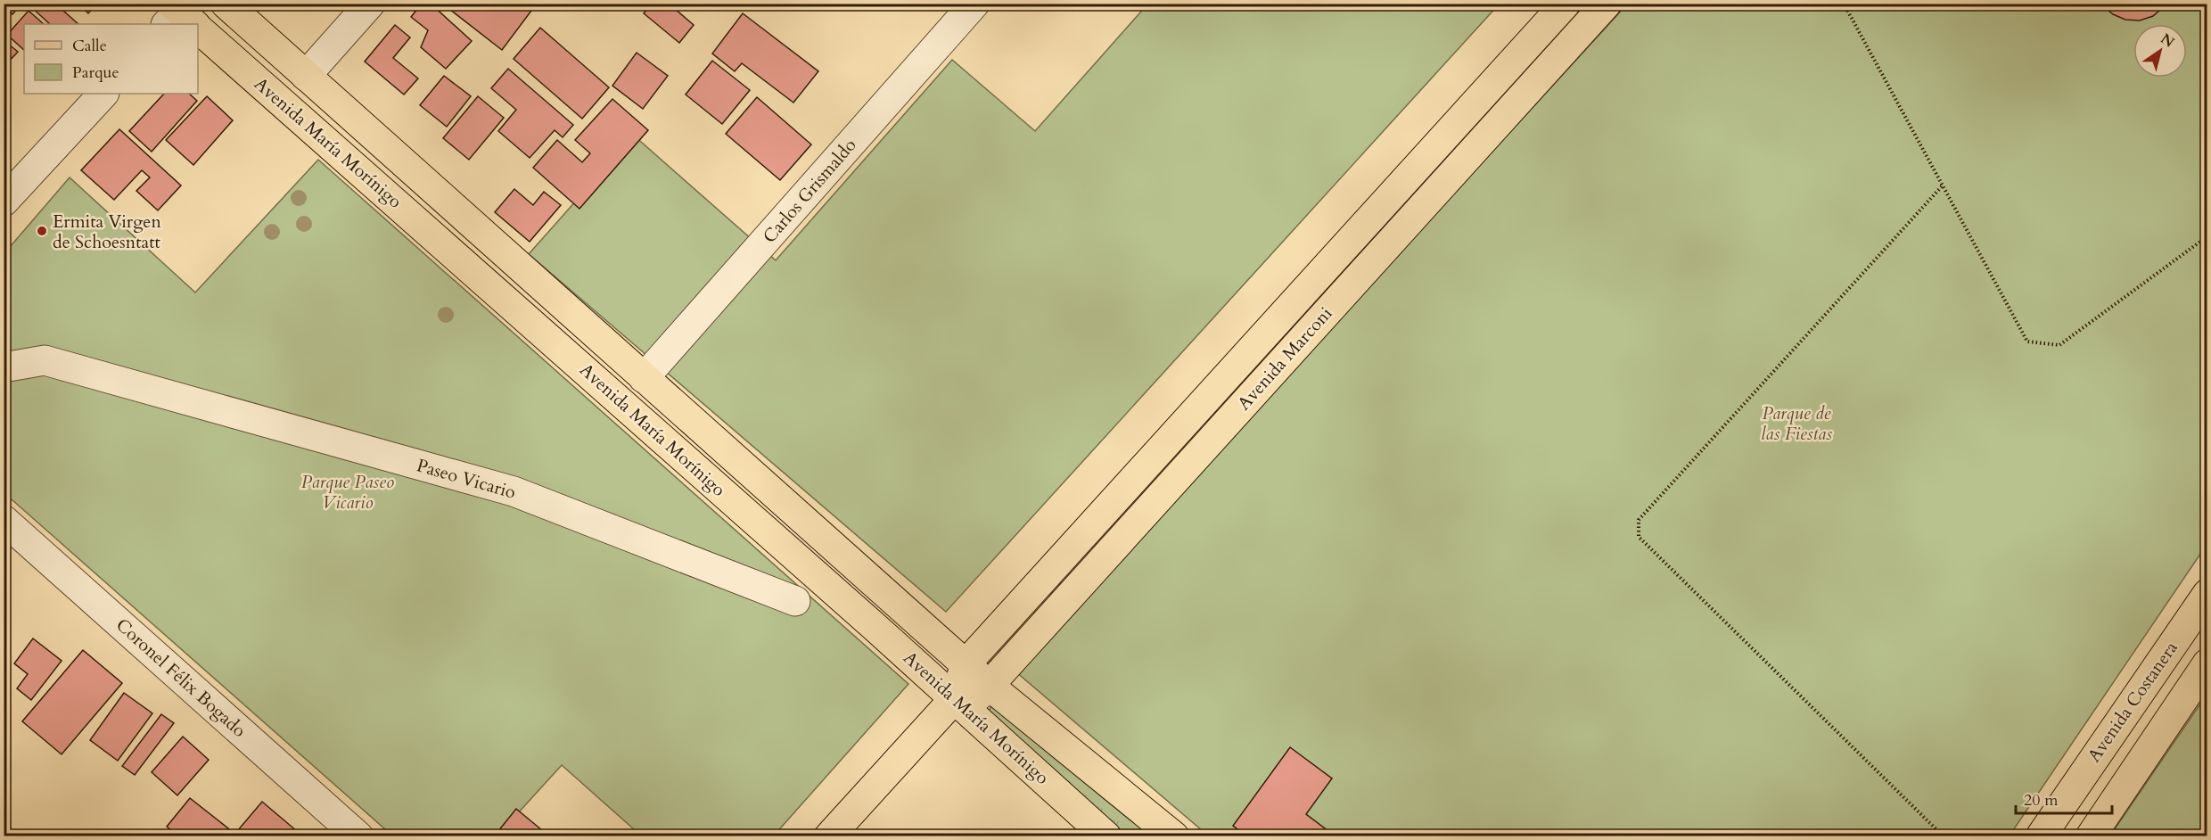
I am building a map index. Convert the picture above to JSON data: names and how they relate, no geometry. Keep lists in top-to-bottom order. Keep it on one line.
{"streets":{"main road":["Avenida María Morínigo","Avenida Marconi","Avenida Costanera"],"street":["Carlos Grismaldo","Paseo Vicario","Coronel Félix Bogado"]},"crossings":[["Avenida María Morínigo","Carlos Grismaldo"],["Avenida María Morínigo","Avenida Marconi"]],"parks":["Parque de las Fiestas","Parque Paseo Vicario"],"places":["Ermita Virgen de Schoesntatt"],"legend":["Calle","Parque"],"scale_bar":"20 m","north":"top right"}
